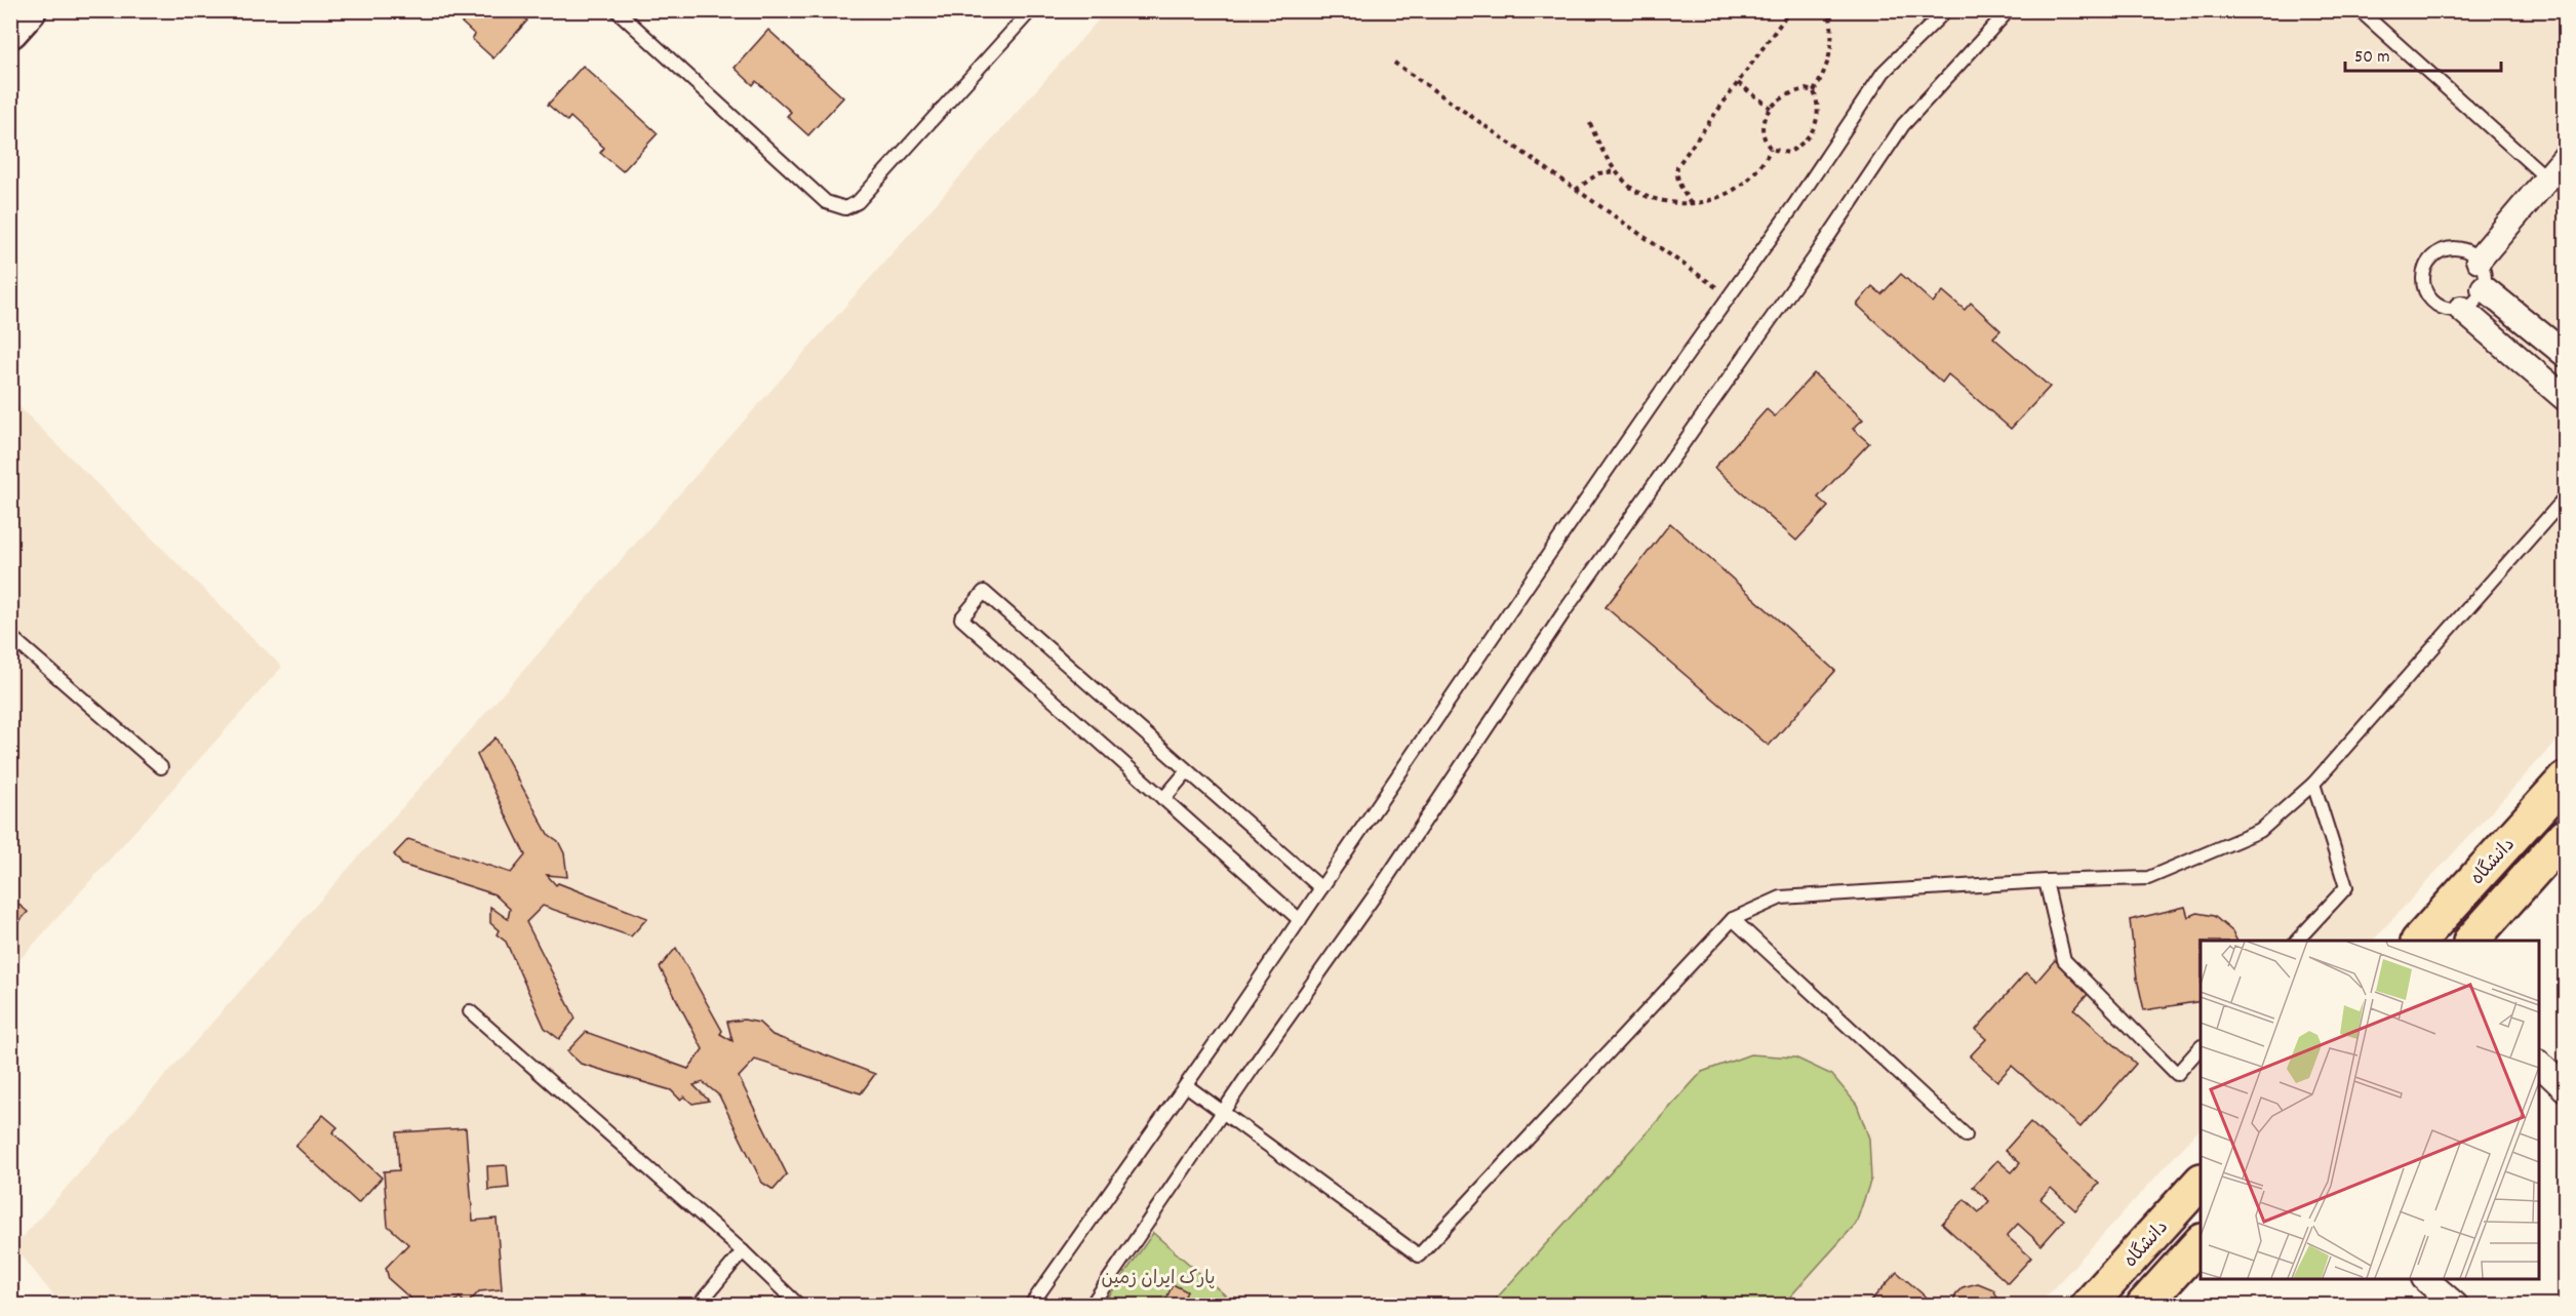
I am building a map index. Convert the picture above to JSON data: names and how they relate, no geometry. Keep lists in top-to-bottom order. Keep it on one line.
{"streets":{"main road":["دانشگاه"]},"parks":["پارک ایران زمین"],"scale_bar":"50 m"}
